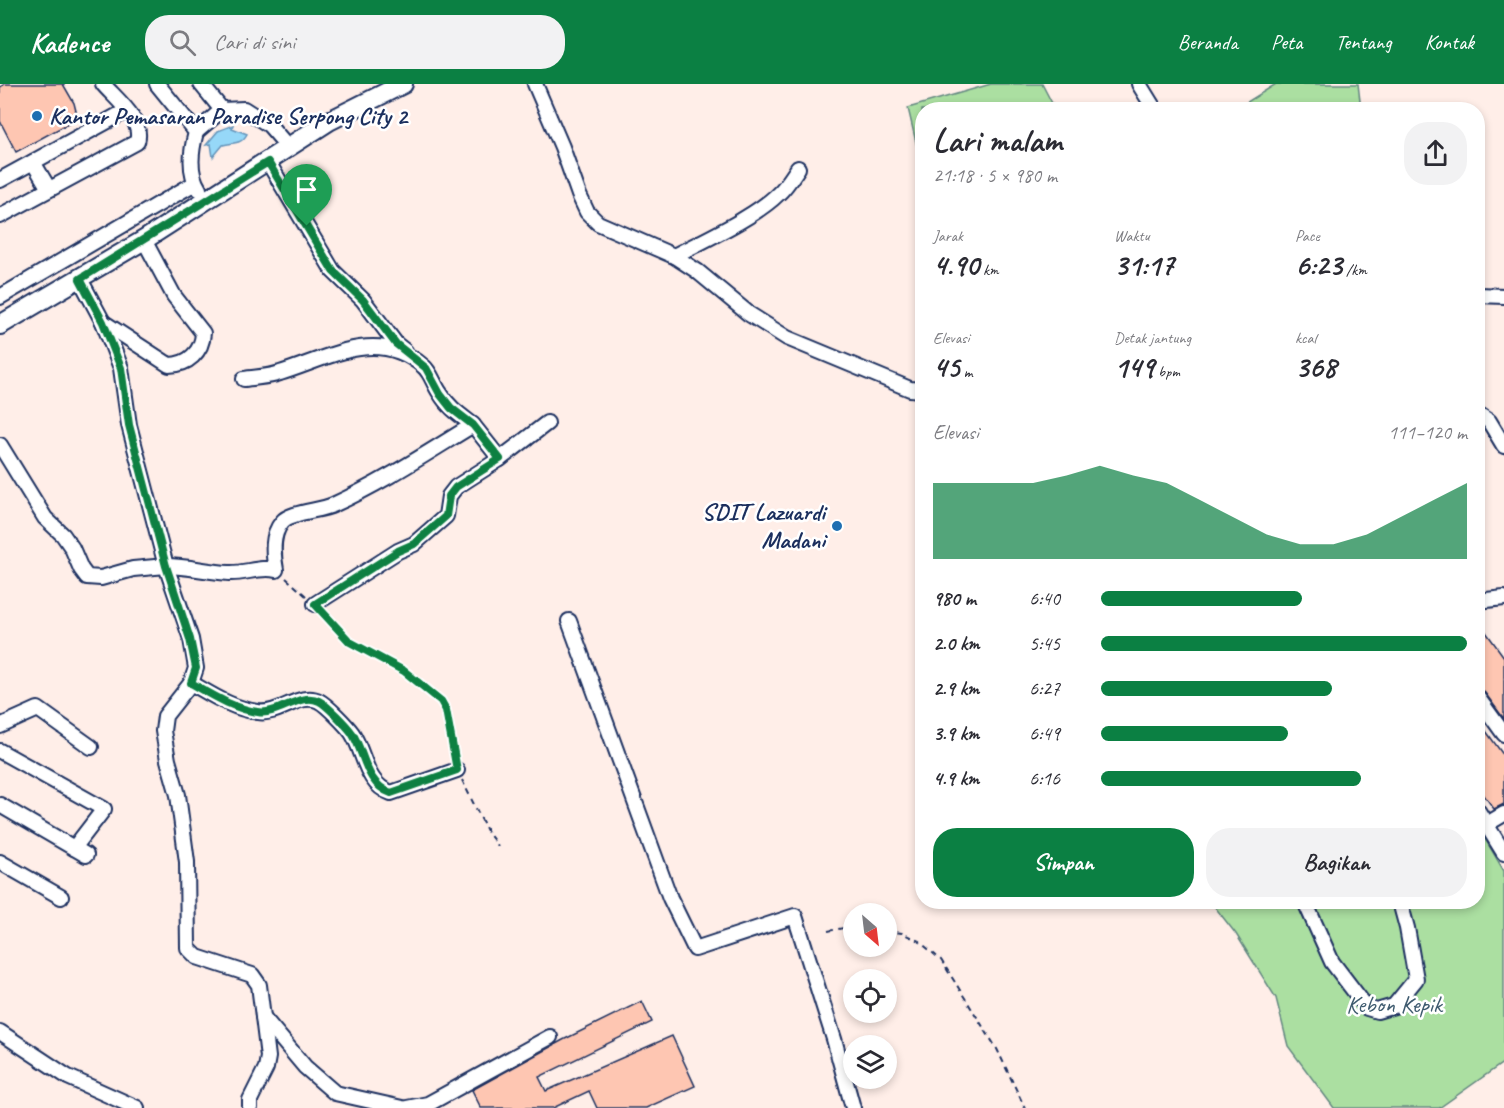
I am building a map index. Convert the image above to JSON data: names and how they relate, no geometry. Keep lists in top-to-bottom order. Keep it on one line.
{"parks":["Kebon Kepik"],"places":["Kantor Pemasaran Paradise Serpong City 2","SDIT Lazuardi Madani"],"north":"bottom right","page":{"header":"Kadence","search":"Cari di sini","nav":["Beranda","Peta","Tentang","Kontak"],"heading":["Lari malam","21:18 · 5 × 980 m"],"stats":[["Jarak","4.90 km"],["Waktu","31:17"],["Pace","6:23 /km"],["Elevasi","45 m"],["Detak jantung","149 bpm"],["kcal","368"]],"chart":["Elevasi","111–120 m"],"list":[{"name":"980 m","note":"6:40"},{"name":"2.0 km","note":"5:45"},{"name":"2.9 km","note":"6:27"},{"name":"3.9 km","note":"6:49"},{"name":"4.9 km","note":"6:16"}],"buttons":["Simpan","Bagikan"]}}
